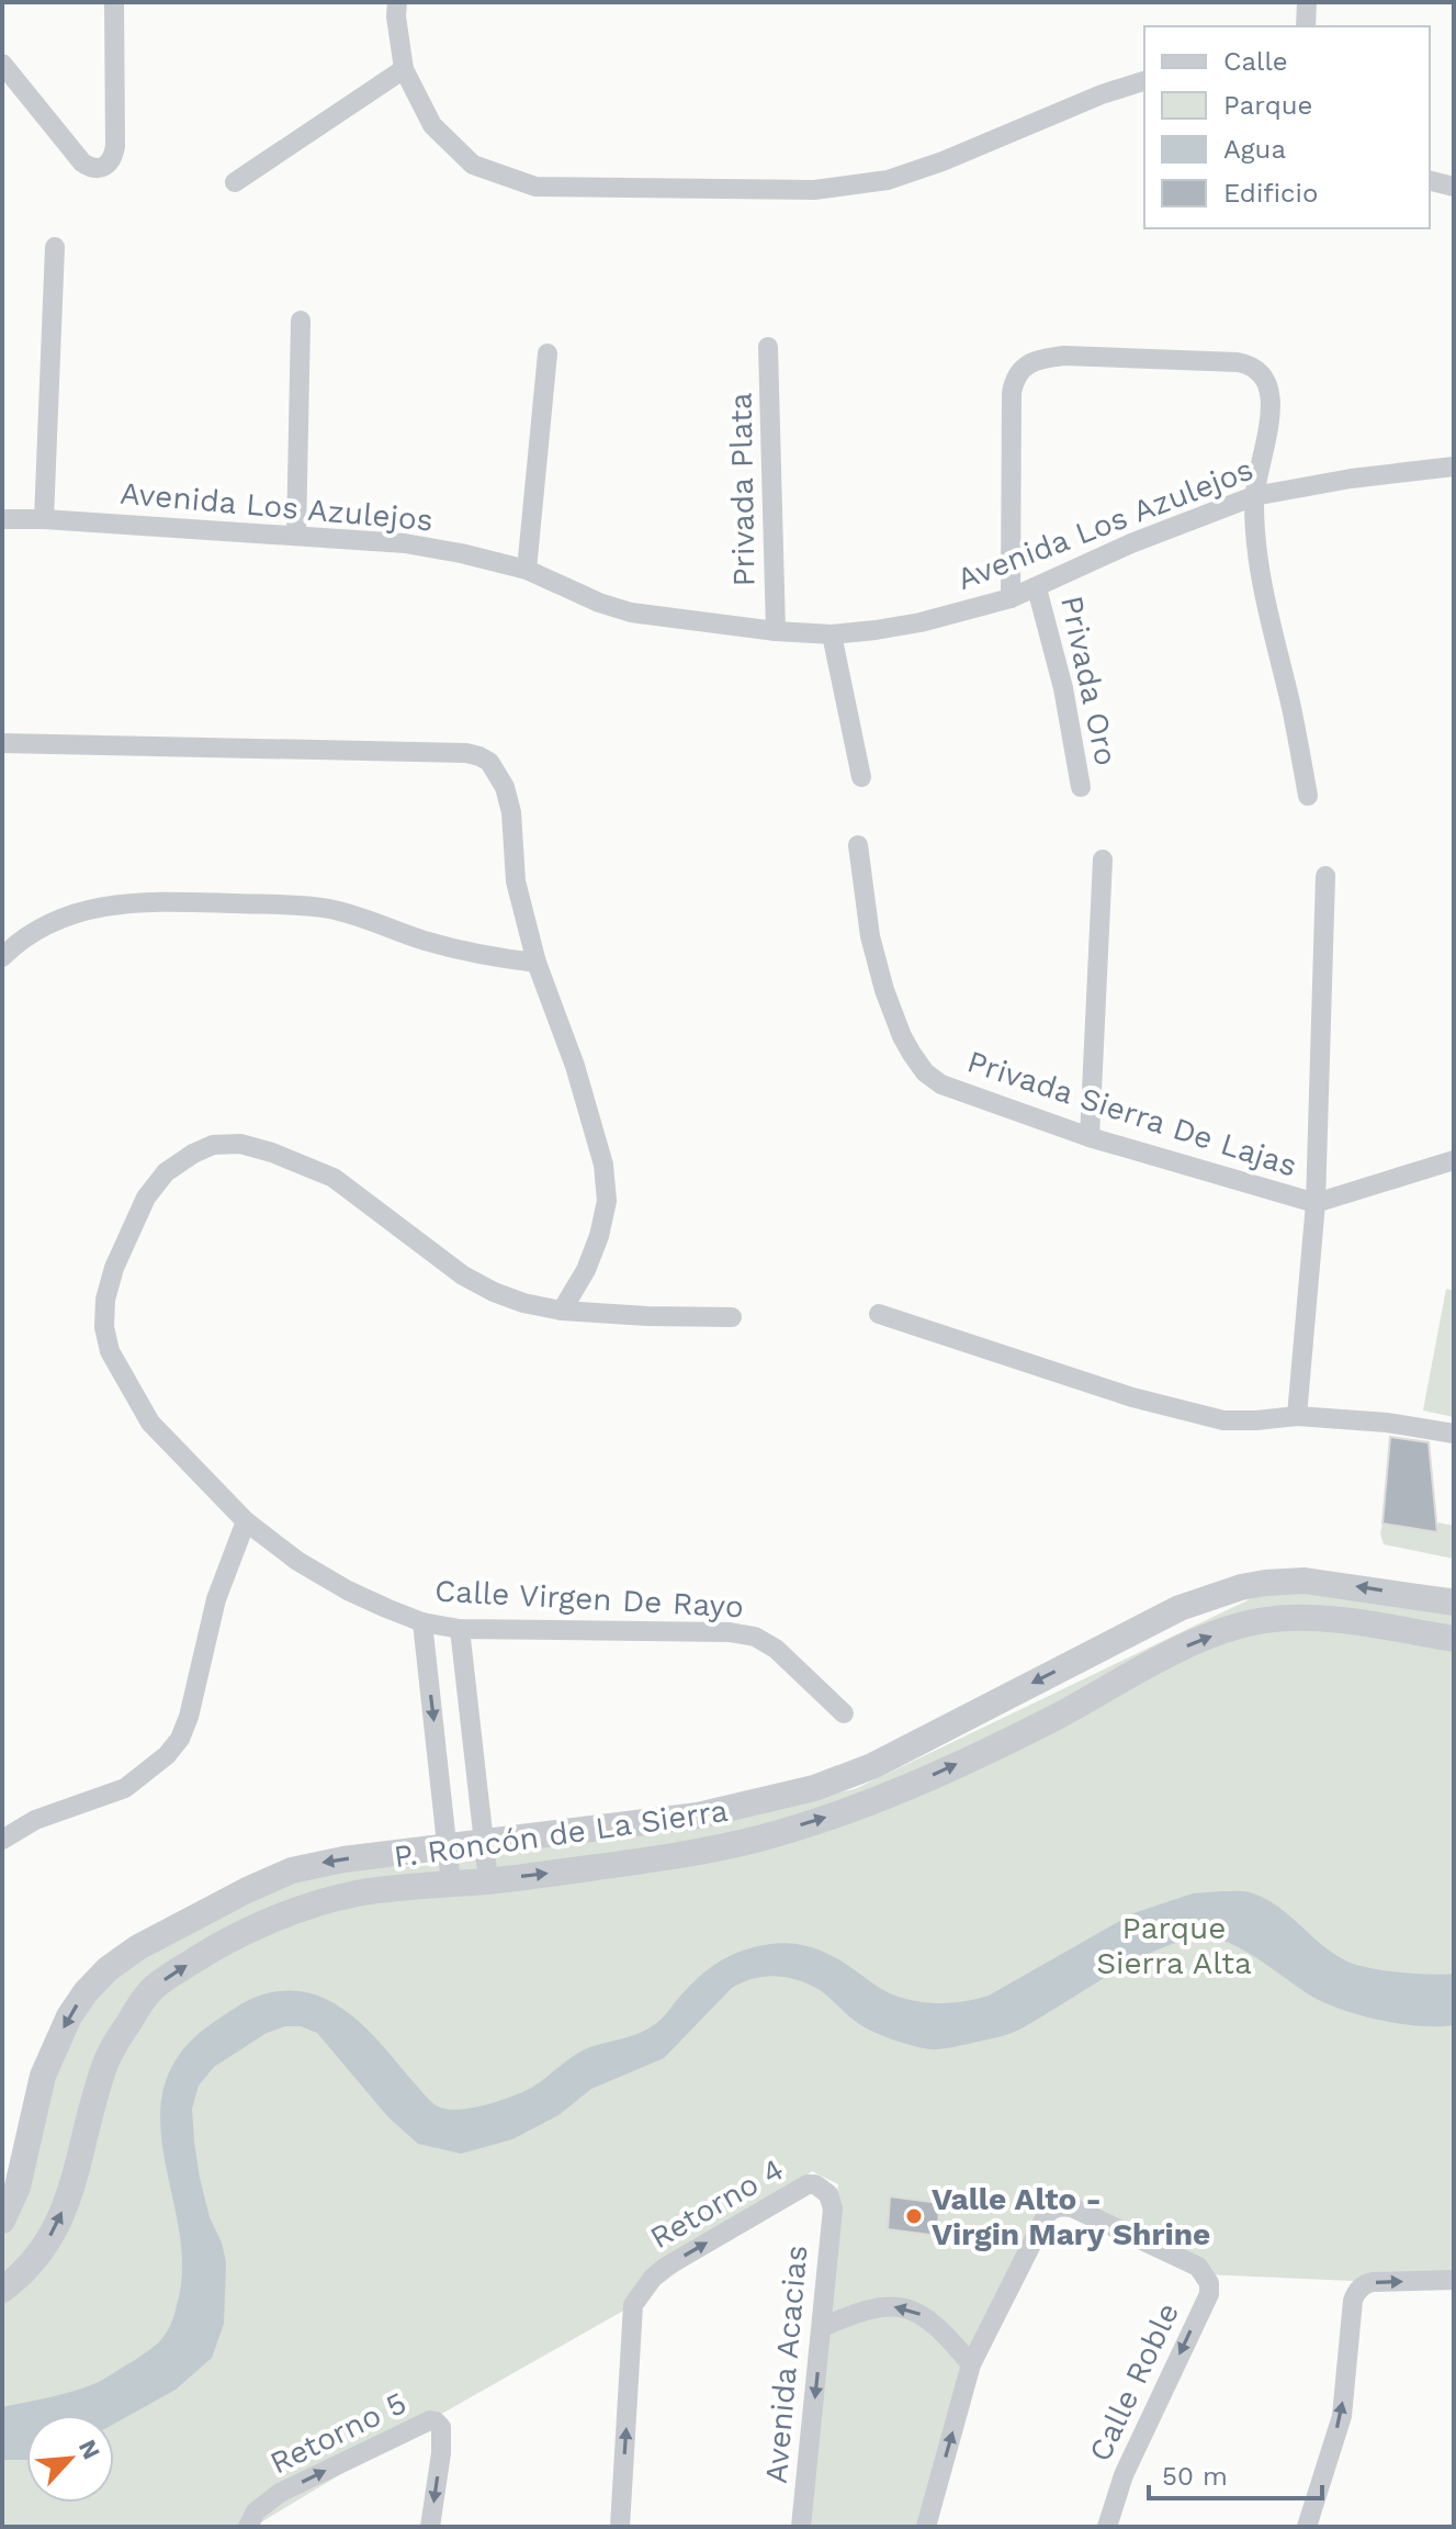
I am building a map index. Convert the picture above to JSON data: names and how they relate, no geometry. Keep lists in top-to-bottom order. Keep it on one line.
{"streets":{"street":["Privada Plata","Avenida Los Azulejos","Privada Oro","Privada Sierra De Lajas","Calle Virgen De Rayo","P. Roncón de La Sierra","Retorno 4","Avenida Acacias","Calle Roble","Retorno 5"]},"crossings":[["Privada Plata","Avenida Los Azulejos"],["Avenida Los Azulejos","Privada Oro"],["Retorno 4","Avenida Acacias"]],"one_way":["Retorno 4"],"parks":["Parque Sierra Alta"],"places":["Valle Alto - Virgin Mary Shrine"],"legend":["Calle","Parque","Agua","Edificio"],"scale_bar":"50 m","north":"top right"}
